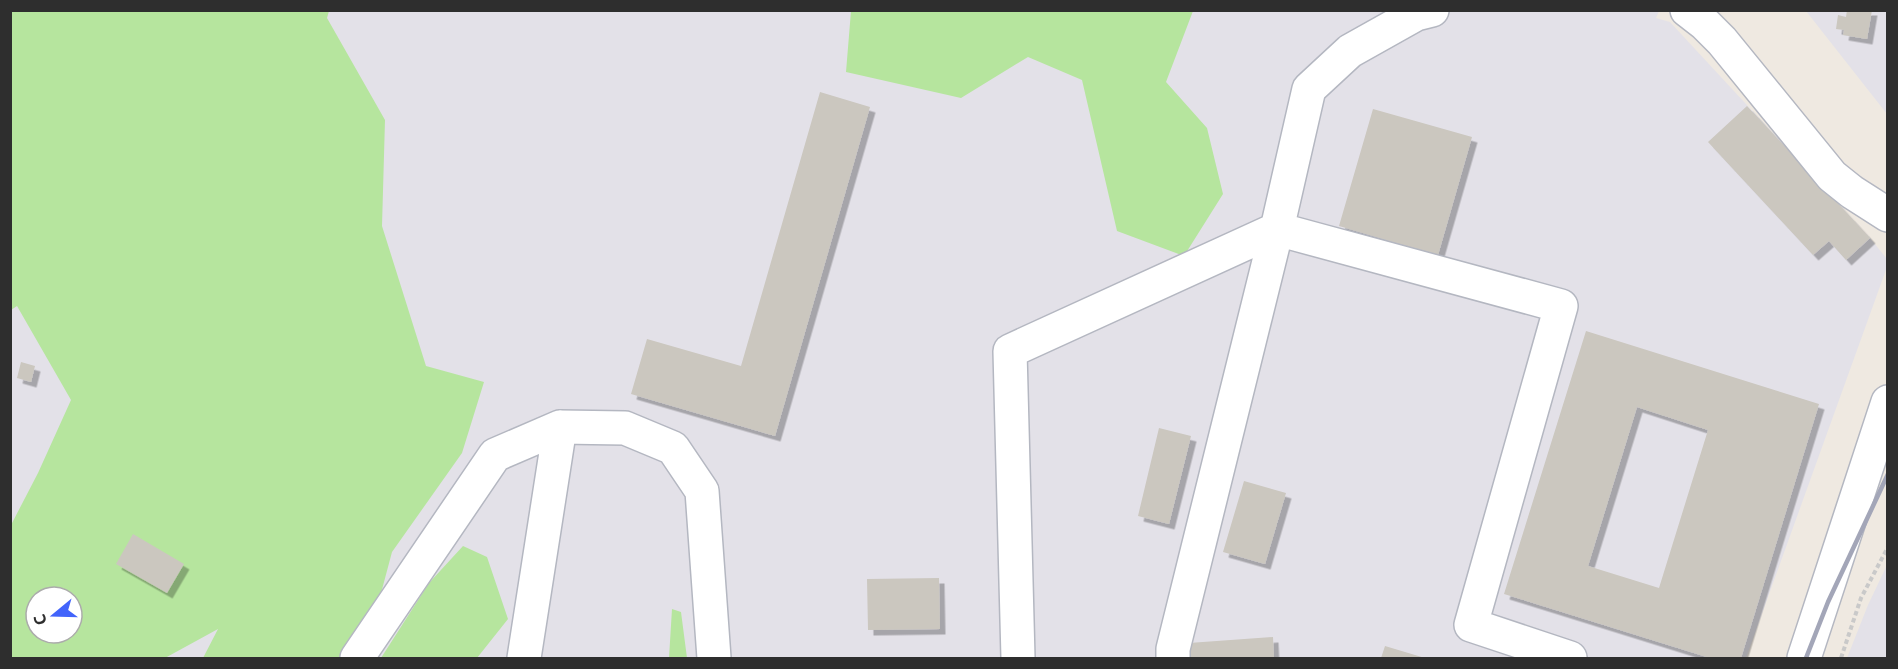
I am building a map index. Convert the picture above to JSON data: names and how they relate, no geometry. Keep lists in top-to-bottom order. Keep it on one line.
{"north":"left"}
